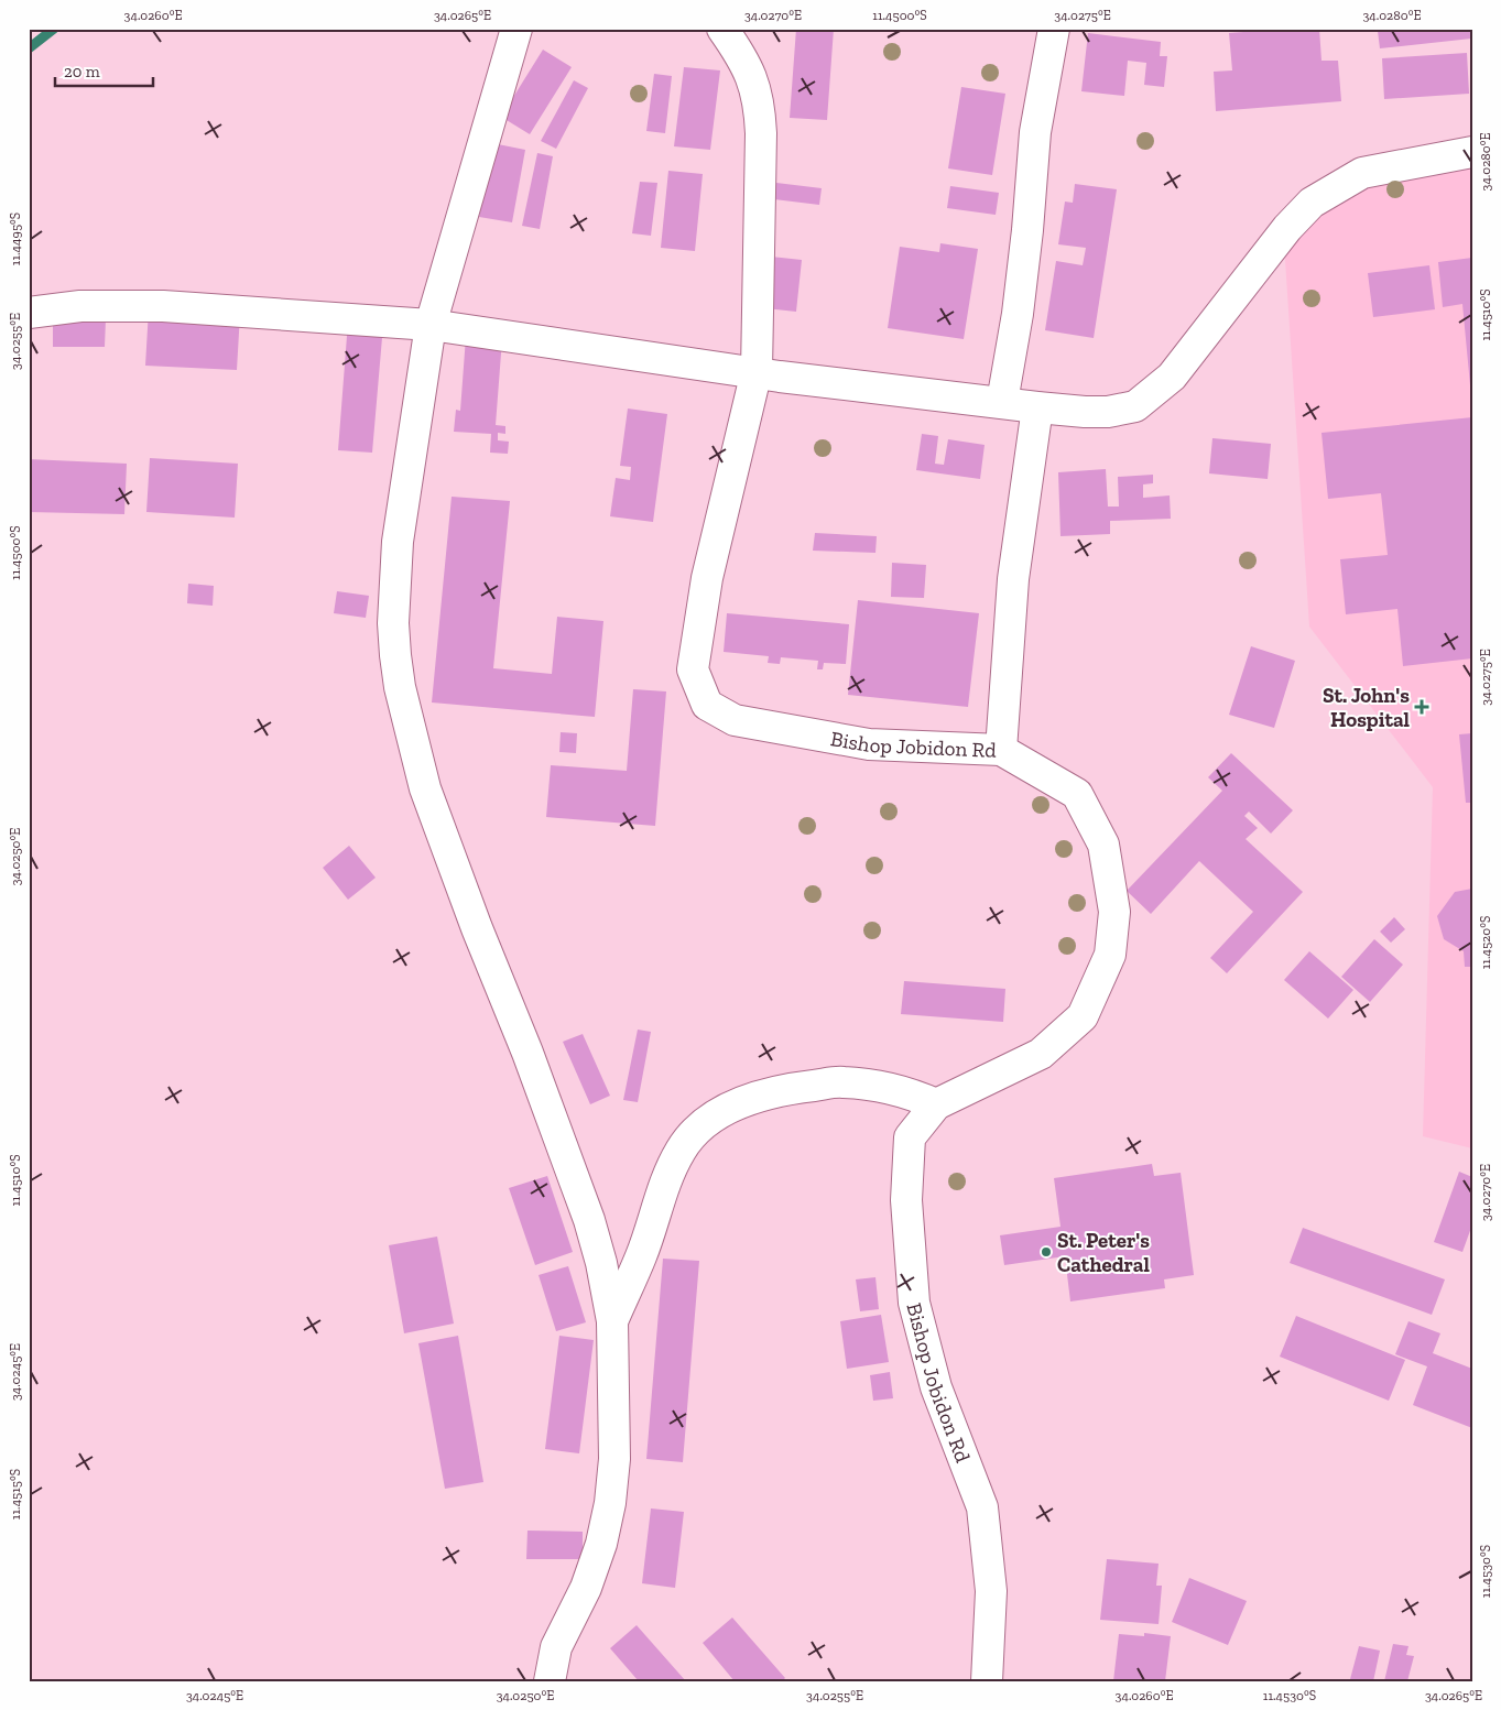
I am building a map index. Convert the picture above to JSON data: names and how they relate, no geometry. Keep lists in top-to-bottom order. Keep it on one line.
{"streets":{"street":["Bishop Jobidon Rd"]},"places":{"health":["St. John's Hospital"],"other":["St. Peter's Cathedral"]},"scale_bar":"20 m","coordinates":["34.0260°E","34.0265°E","34.0270°E","11.4500°S","34.0275°E","34.0280°E","11.4495°S","11.4510°S","34.0255°E","34.0250°E","11.4520°S","34.0245°E","11.4515°S","11.4530°S"]}
